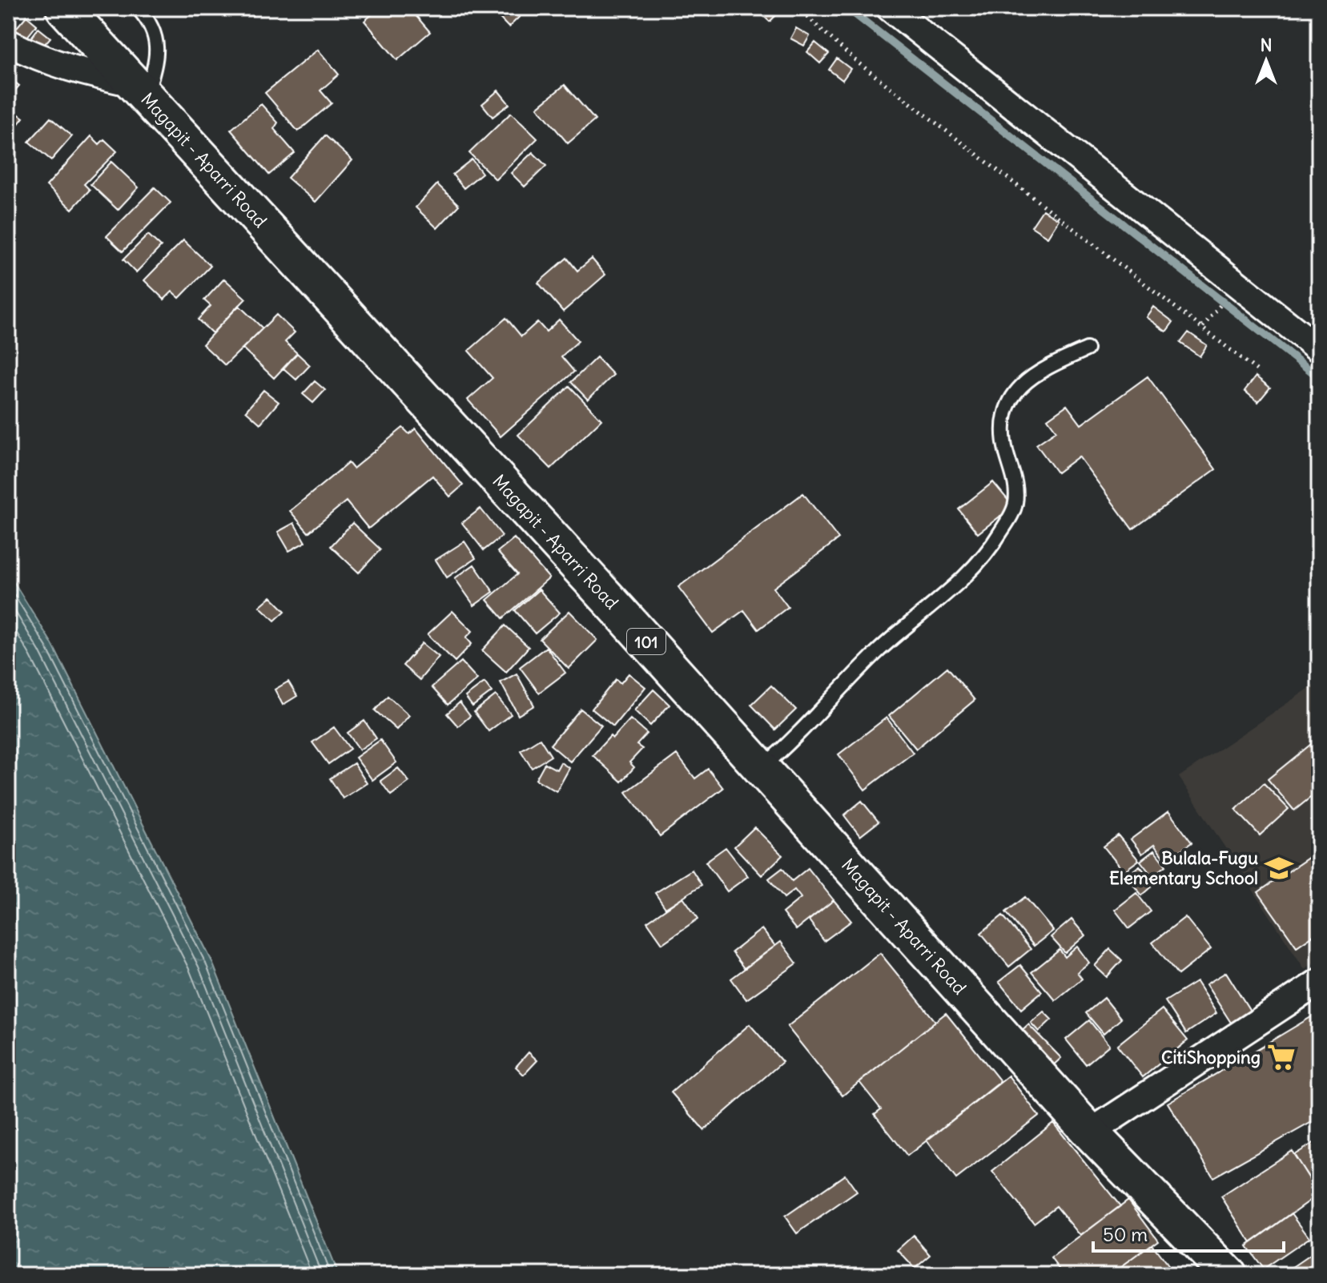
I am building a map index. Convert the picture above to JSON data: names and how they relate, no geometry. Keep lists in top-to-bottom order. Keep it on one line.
{"streets":{"main road":["Magapit - Aparri Road","101"]},"places":{"school or university":["Bulala-Fugu Elementary School"],"supermarket":["CitiShopping"]},"scale_bar":"50 m","north":"top"}
